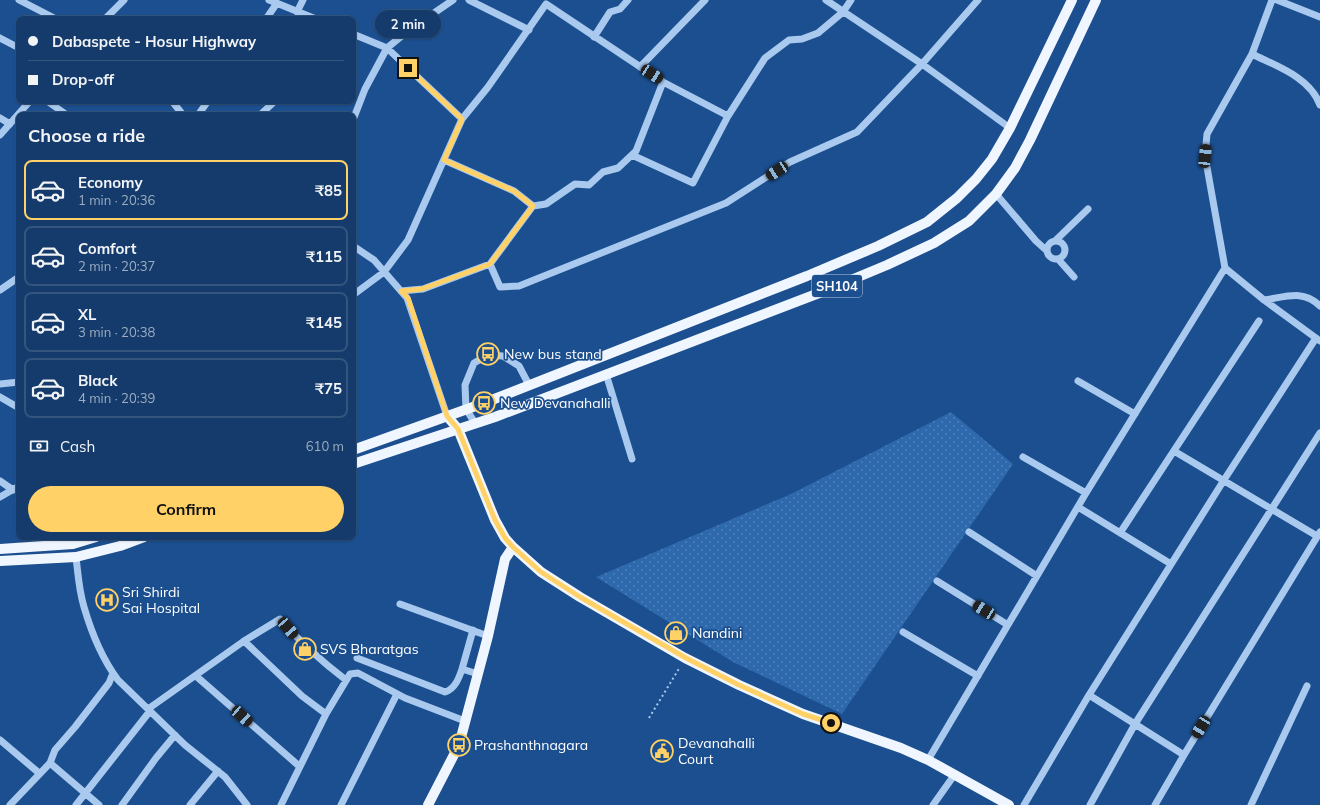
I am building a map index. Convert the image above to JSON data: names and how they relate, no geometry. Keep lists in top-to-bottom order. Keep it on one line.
{"streets":{"main road":["SH104"]},"places":{"bus stop":["New bus stand","New Devanahalli","Prashanthnagara"],"hospital":["Sri Shirdi Sai Hospital"],"shop":["Nandini","SVS Bharatgas"],"public building":["Devanahalli Court"]},"page":{"bubble":"2 min","banner":["Dabaspete - Hosur Highway","Drop-off"],"heading":"Choose a ride","list":[{"name":"Economy","note":"1 min · 20:36","value":"₹85"},{"name":"Comfort","note":"2 min · 20:37","value":"₹115"},{"name":"XL","note":"3 min · 20:38","value":"₹145"},{"name":"Black","note":"4 min · 20:39","value":"₹75"}],"pay":["Cash","610 m"],"buttons":"Confirm"}}
